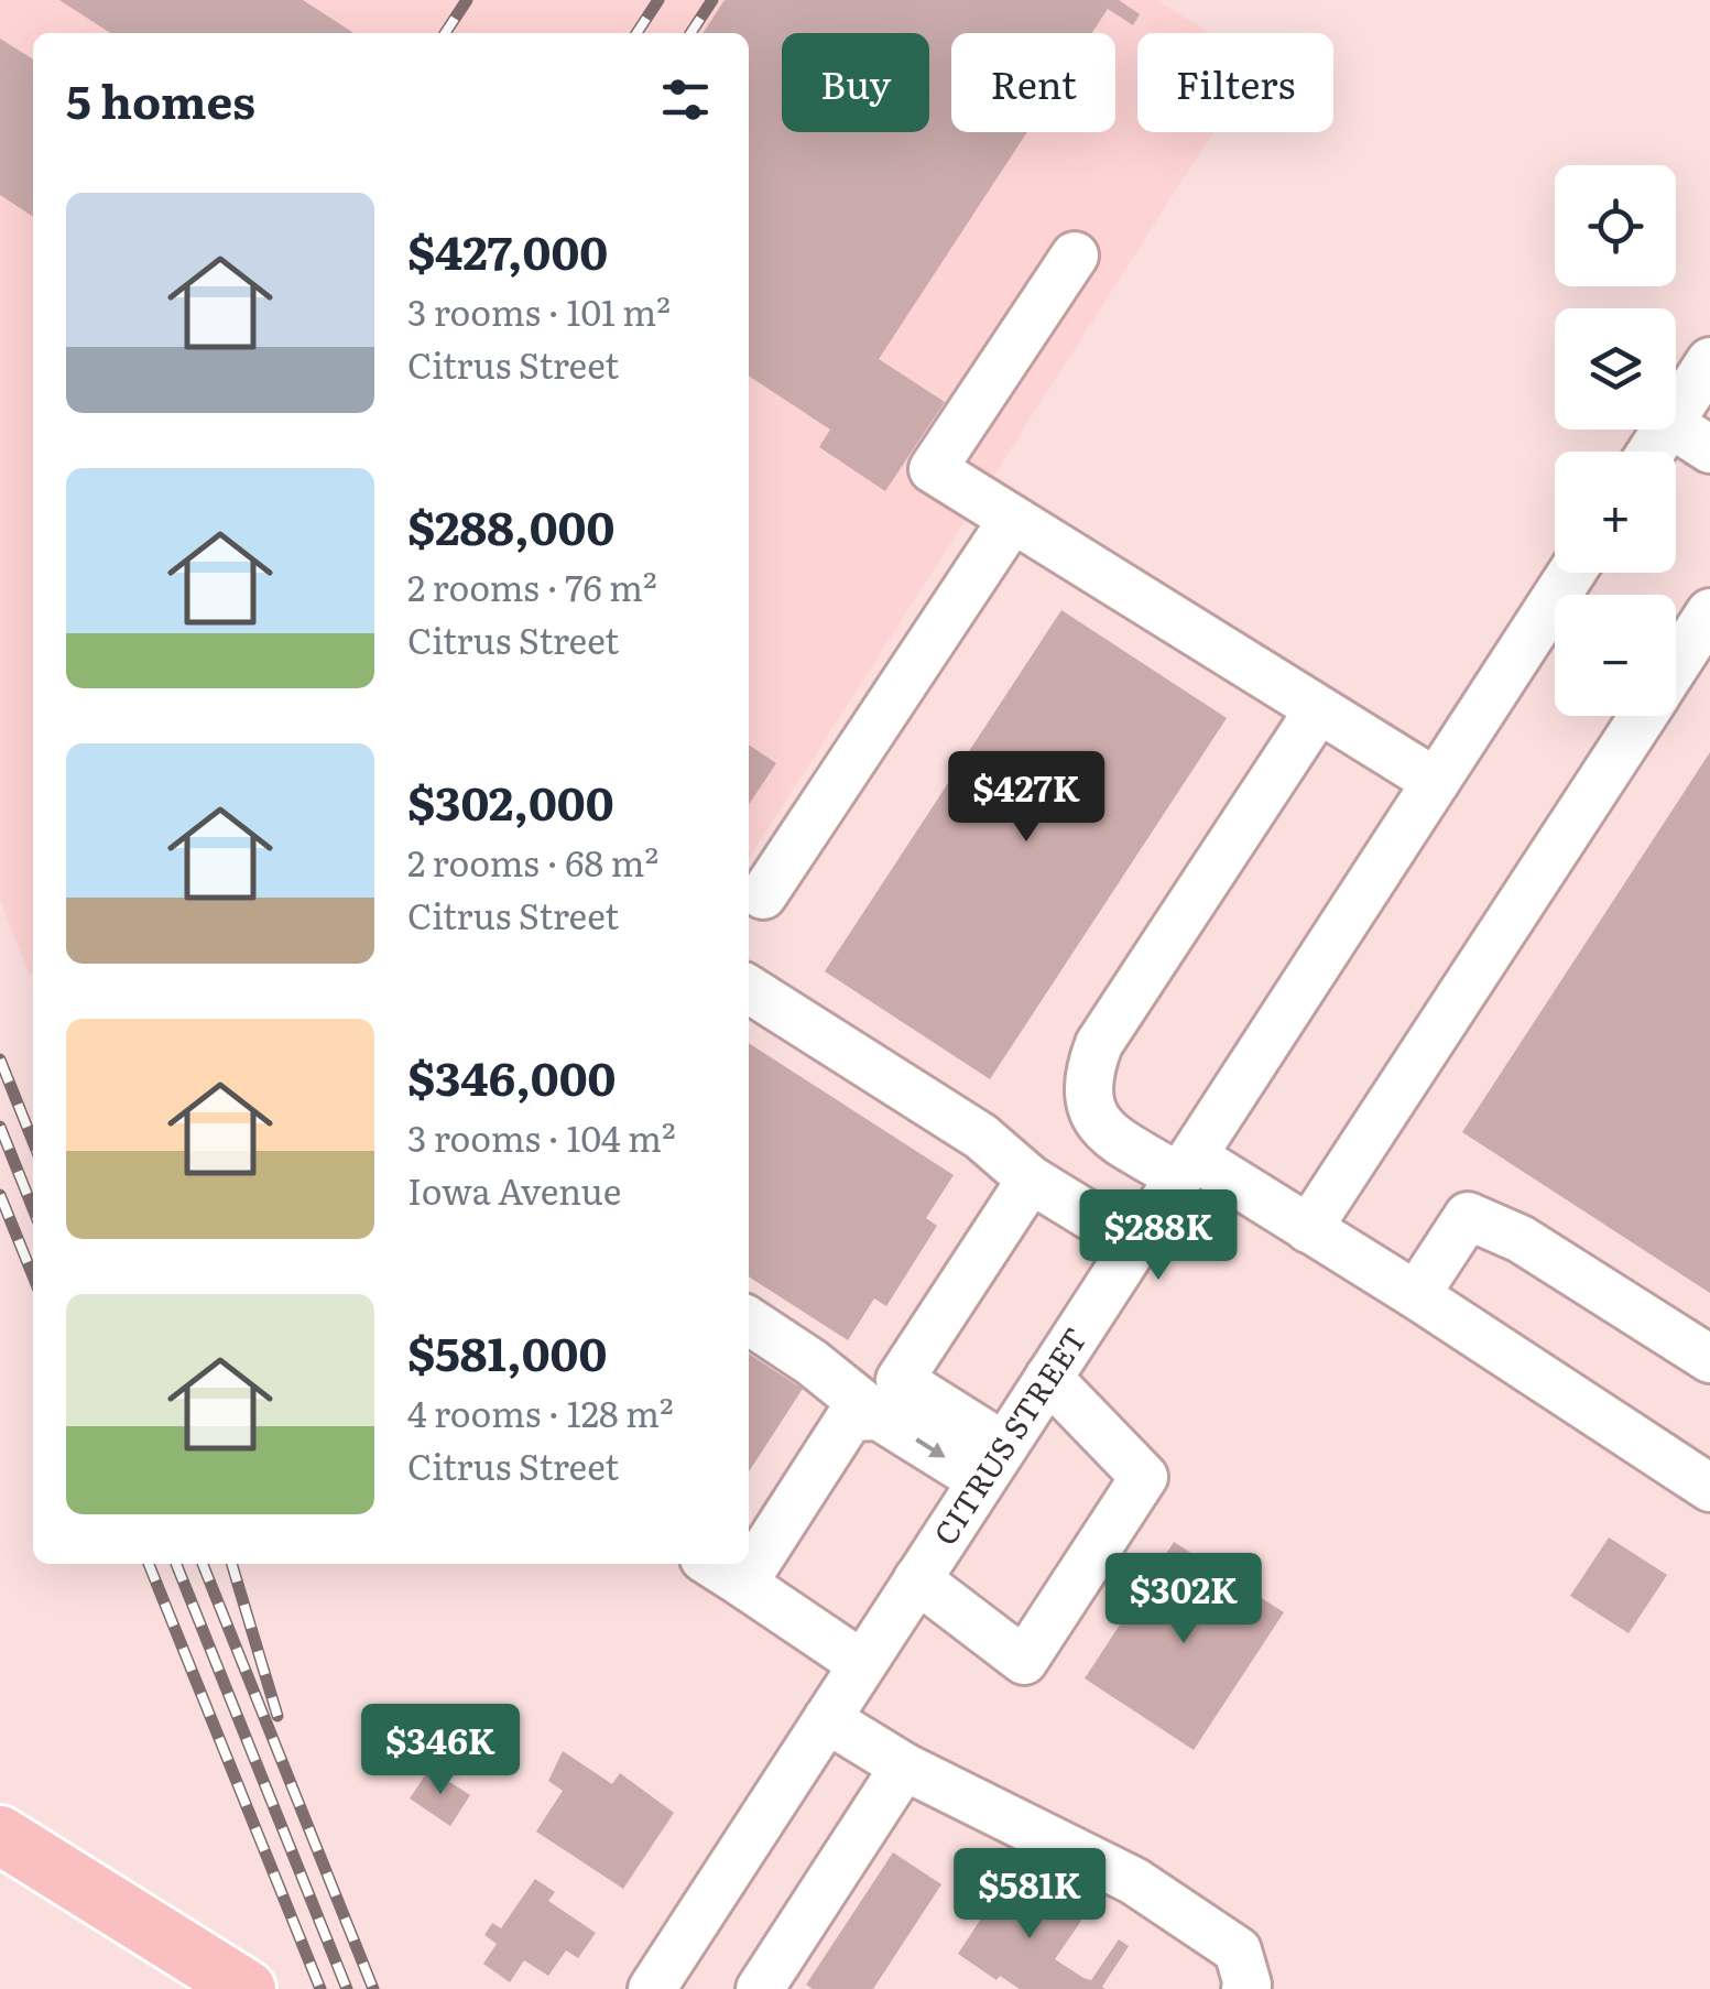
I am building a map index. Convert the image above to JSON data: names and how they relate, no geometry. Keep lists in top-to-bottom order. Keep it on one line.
{"streets":{"street":["CITRUS STREET"]},"page":{"chip":["Buy","Rent","Filters"],"heading":"5 homes","map_buttons":["+","−"],"list":[{"name":"$427,000","note":"3 rooms · 101 m² · Citrus Street"},{"name":"$288,000","note":"2 rooms · 76 m² · Citrus Street"},{"name":"$302,000","note":"2 rooms · 68 m² · Citrus Street"},{"name":"$346,000","note":"3 rooms · 104 m² · Iowa Avenue"},{"name":"$581,000","note":"4 rooms · 128 m² · Citrus Street"}],"price":["$427K","$288K","$302K","$346K","$581K"]}}
